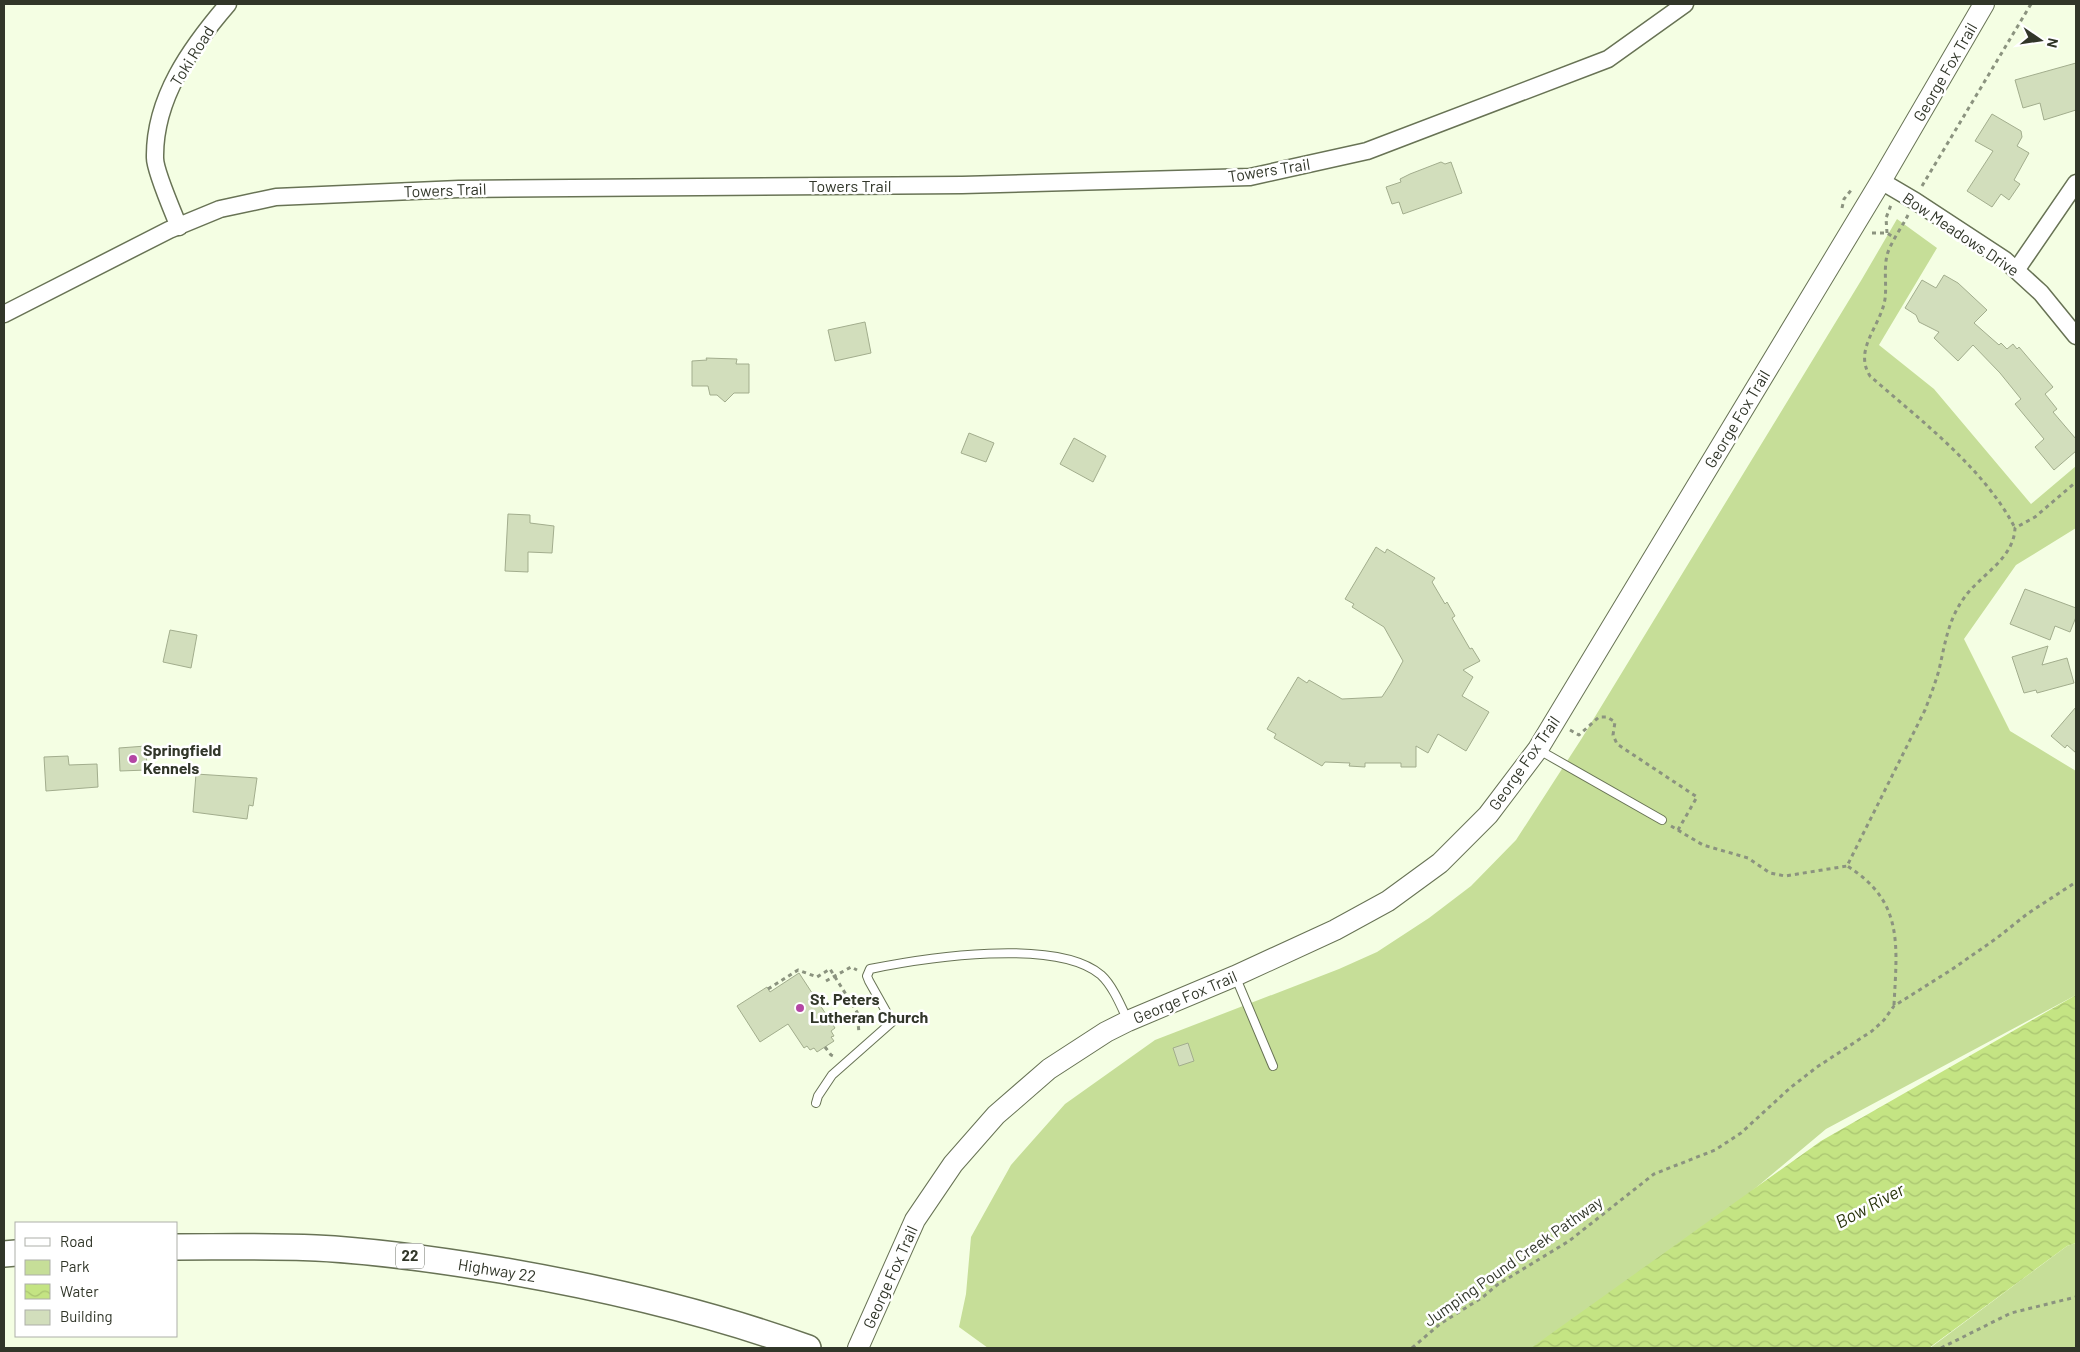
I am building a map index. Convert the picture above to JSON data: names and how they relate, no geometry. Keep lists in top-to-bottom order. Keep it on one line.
{"streets":{"main road":["22","Highway 22"],"street":["Toki Road","George Fox Trail","Towers Trail","Bow Meadows Drive"],"path":["Jumping Pound Creek Pathway"]},"crossings":[["Toki Road","Towers Trail"],["George Fox Trail","Bow Meadows Drive"]],"water":["Bow River"],"places":["Springfield Kennels","St. Peters Lutheran Church"],"legend":["Road","Park","Water","Building"],"north":"right"}
